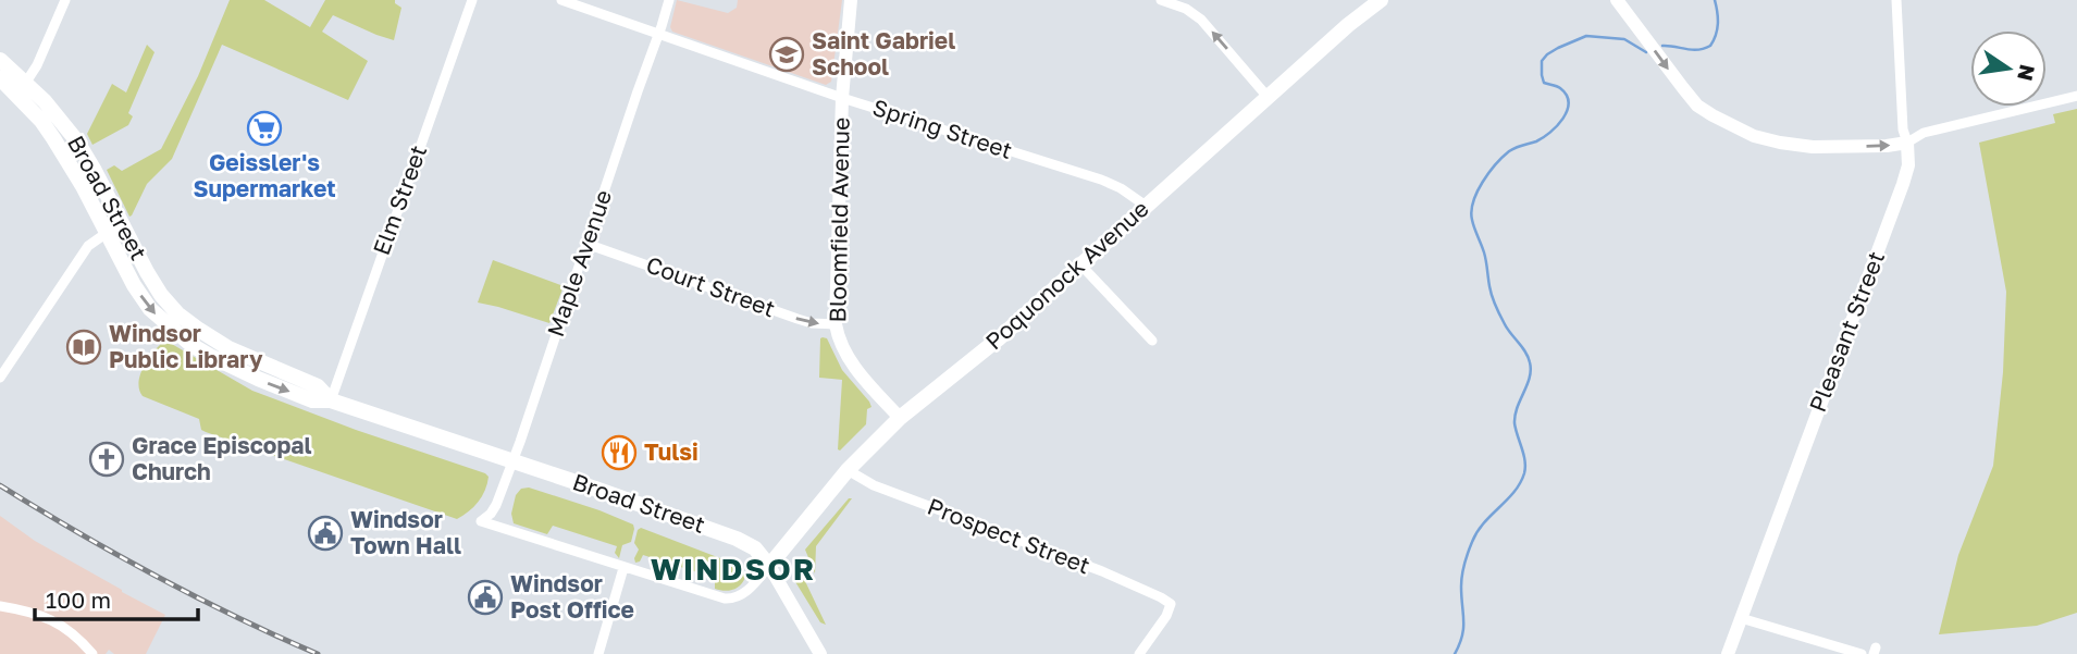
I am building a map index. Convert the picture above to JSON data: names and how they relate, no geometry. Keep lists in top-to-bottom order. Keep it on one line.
{"streets":{"main road":["Broad Street","Poquonock Avenue"],"street":["Spring Street","Elm Street","Bloomfield Avenue","Maple Avenue","Court Street","Pleasant Street","Prospect Street"]},"crossings":[["Spring Street","Bloomfield Avenue"],["Spring Street","Maple Avenue"],["Spring Street","Poquonock Avenue"],["Broad Street","Elm Street"],["Broad Street","Maple Avenue"],["Broad Street","Poquonock Avenue"],["Bloomfield Avenue","Poquonock Avenue"],["Bloomfield Avenue","Court Street"],["Maple Avenue","Court Street"],["Poquonock Avenue","Prospect Street"]],"one_way":["Court Street"],"districts":["WINDSOR"],"places":{"school or university":["Saint Gabriel School"],"supermarket":["Geissler's Supermarket"],"library":["Windsor Public Library"],"restaurant":["Tulsi"],"church":["Grace Episcopal Church"],"public building":["Windsor Town Hall","Windsor Post Office"]},"scale_bar":"100 m","north":"right"}
